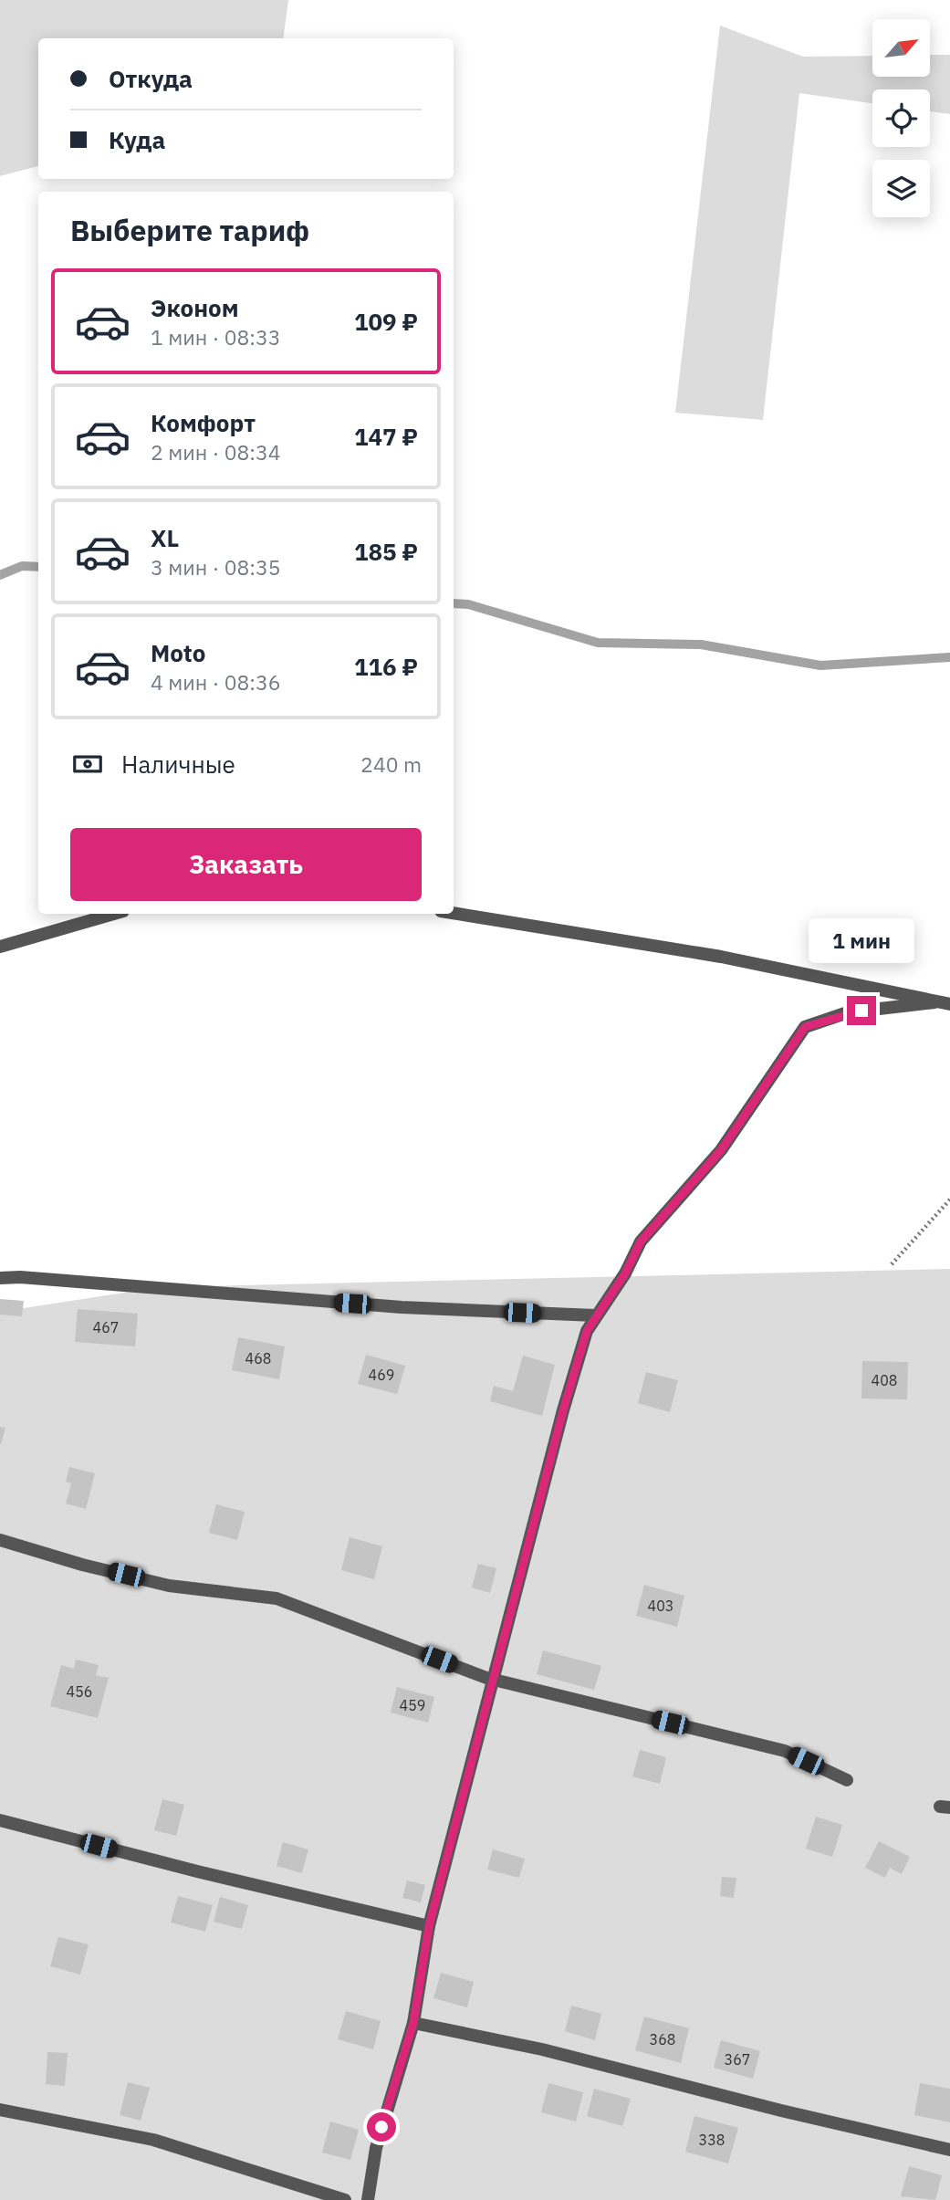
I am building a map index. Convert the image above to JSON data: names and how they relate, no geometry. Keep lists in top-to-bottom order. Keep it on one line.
{"house_numbers":["467","468","469","408","403","456","459","368","367","338"],"north":"top right","page":{"banner":["Откуда","Куда"],"heading":"Выберите тариф","list":[{"name":"Эконом","note":"1 мин · 08:33","value":"109 ₽"},{"name":"Комфорт","note":"2 мин · 08:34","value":"147 ₽"},{"name":"XL","note":"3 мин · 08:35","value":"185 ₽"},{"name":"Moto","note":"4 мин · 08:36","value":"116 ₽"}],"pay":["Наличные","240 m"],"buttons":"Заказать","bubble":"1 мин"}}
